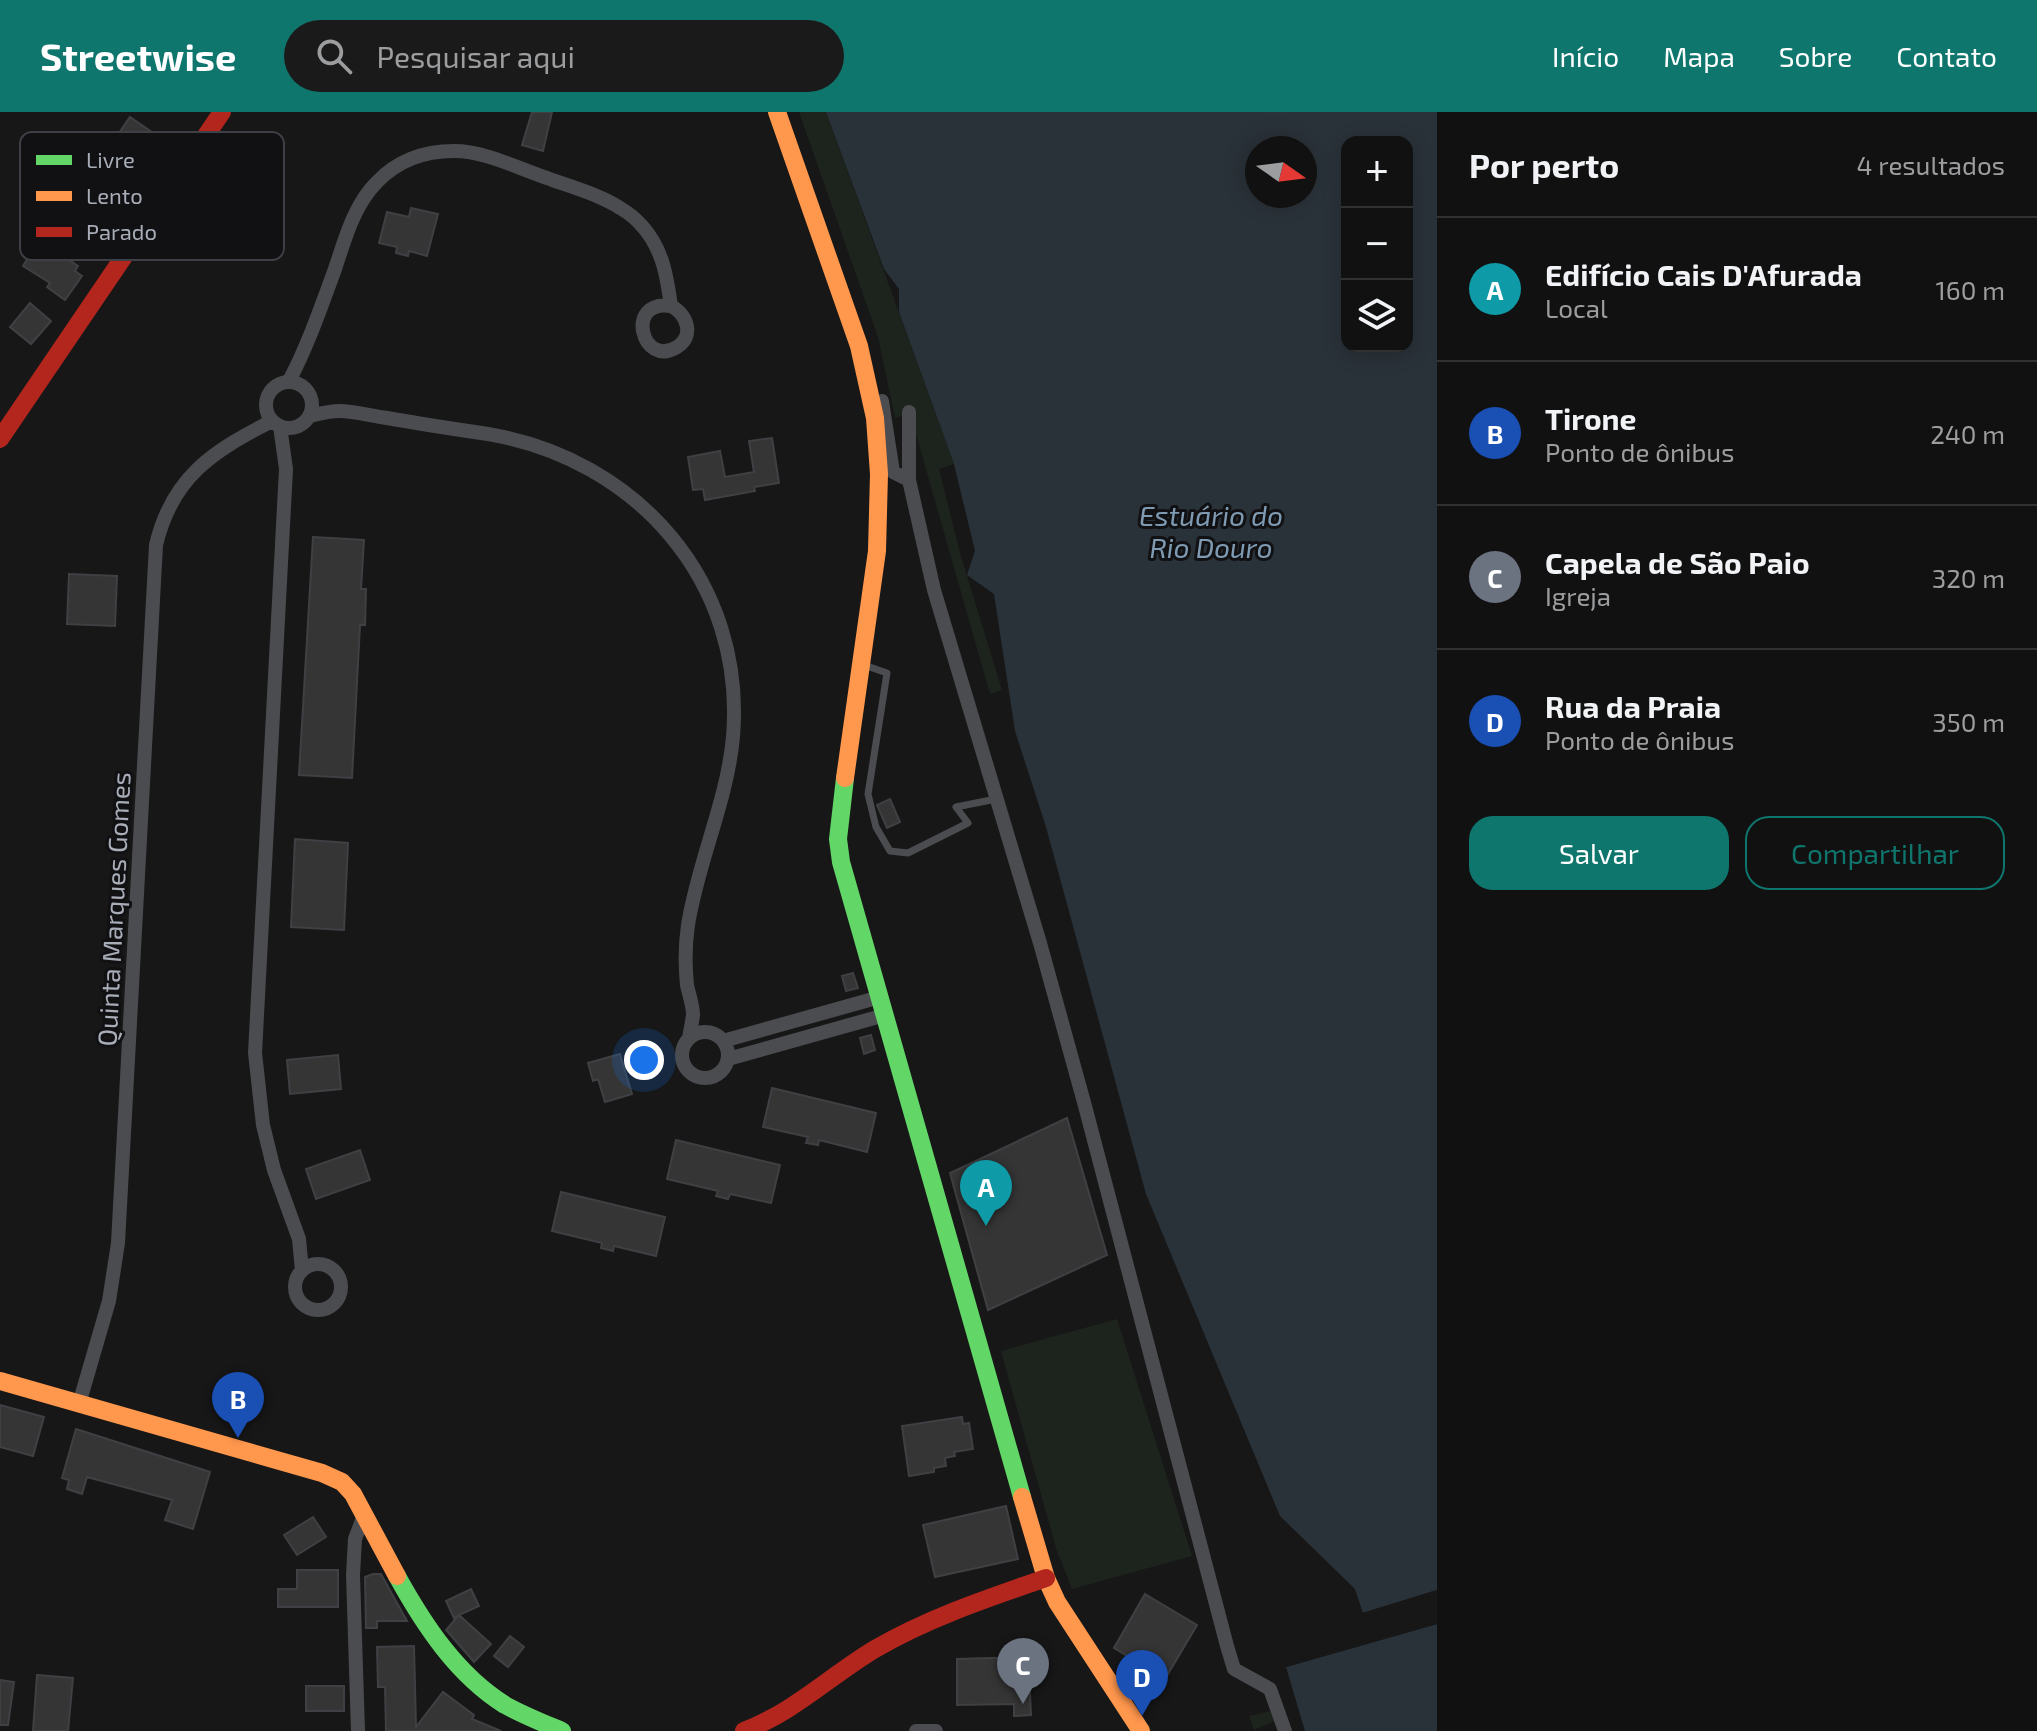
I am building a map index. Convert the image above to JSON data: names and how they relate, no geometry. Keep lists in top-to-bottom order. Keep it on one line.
{"streets":{"street":["Quinta Marques Gomes"]},"water":["Estuário do Rio Douro"],"legend":["Livre","Lento","Parado"],"north":"right","page":{"header":"Streetwise","search":"Pesquisar aqui","nav":["Início","Mapa","Sobre","Contato"],"heading":["Por perto","4 resultados"],"map_buttons":["+","−"],"list":[{"mark":"A","name":"Edifício Cais D'Afurada","note":"Local","value":"160 m"},{"mark":"B","name":"Tirone","note":"Ponto de ônibus","value":"240 m"},{"mark":"C","name":"Capela de São Paio","note":"Igreja","value":"320 m"},{"mark":"D","name":"Rua da Praia","note":"Ponto de ônibus","value":"350 m"}],"buttons":["Salvar","Compartilhar"],"pins":["A","B","C","D"]}}
